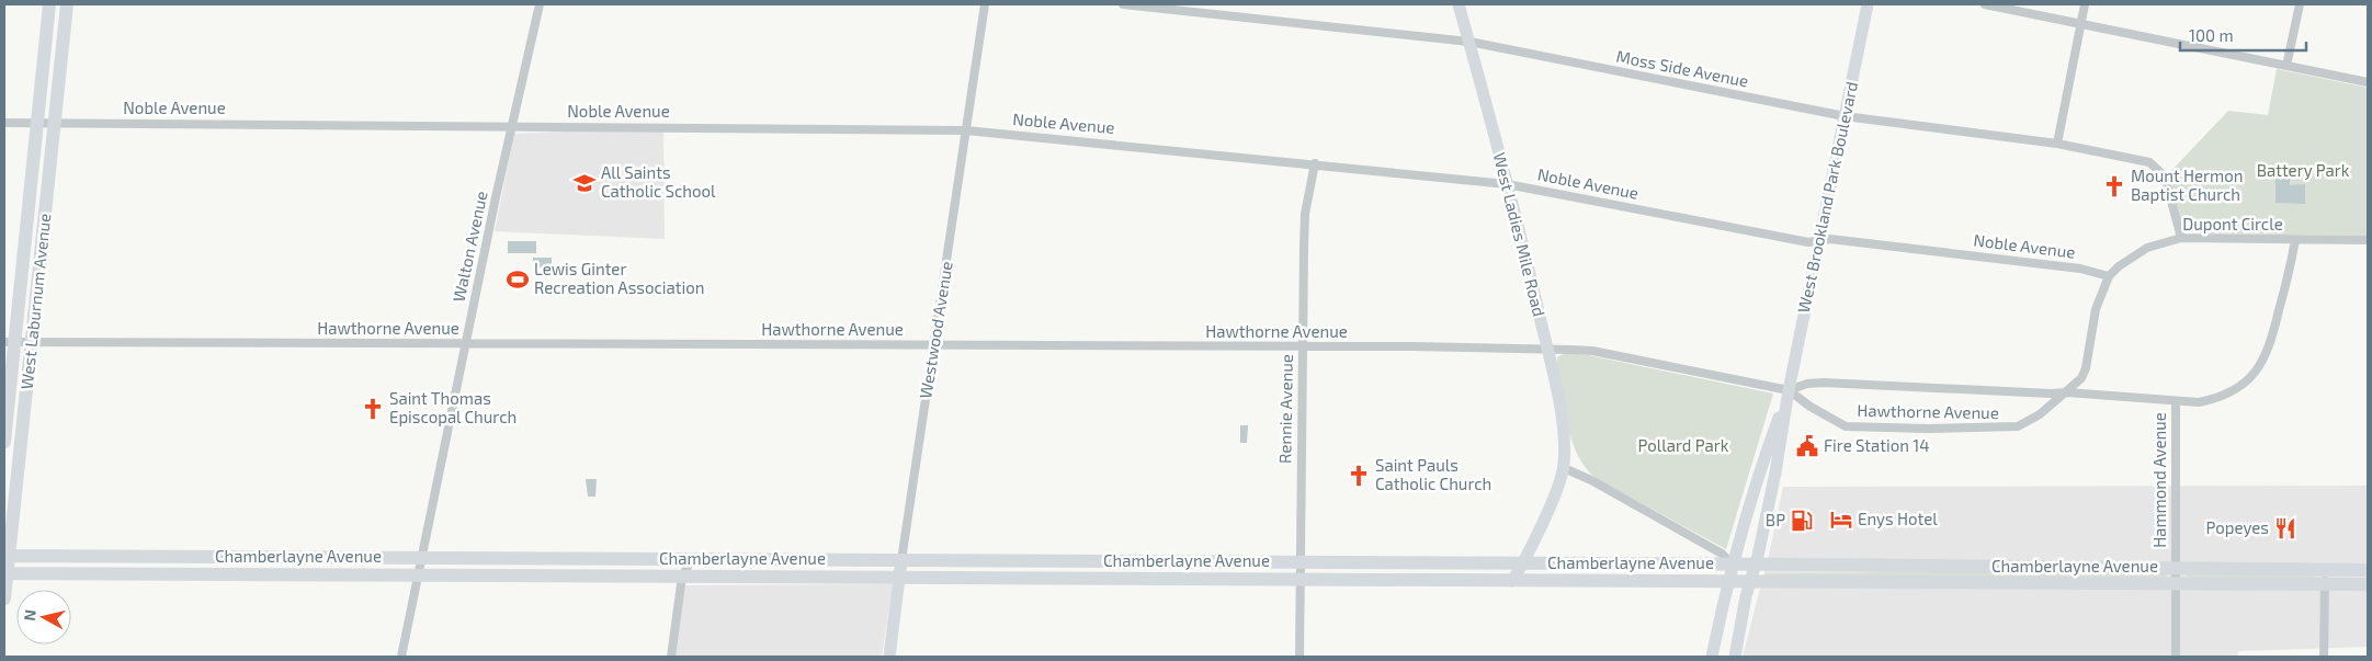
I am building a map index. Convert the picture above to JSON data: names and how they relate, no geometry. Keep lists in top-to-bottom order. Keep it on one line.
{"streets":{"main road":["West Brookland Park Boulevard","West Ladies Mile Road","West Laburnum Avenue","Westwood Avenue","Chamberlayne Avenue"],"street":["Moss Side Avenue","Noble Avenue","Dupont Circle","Walton Avenue","Hawthorne Avenue","Rennie Avenue","Hammond Avenue"]},"crossings":[["Moss Side Avenue","West Brookland Park Boulevard"],["Moss Side Avenue","Dupont Circle"],["Moss Side Avenue","West Ladies Mile Road"],["Noble Avenue","West Brookland Park Boulevard"],["Noble Avenue","Dupont Circle"],["Noble Avenue","West Ladies Mile Road"],["Noble Avenue","Walton Avenue"],["Noble Avenue","West Laburnum Avenue"],["Noble Avenue","Westwood Avenue"],["Noble Avenue","Rennie Avenue"],["West Brookland Park Boulevard","Hawthorne Avenue"],["West Brookland Park Boulevard","Chamberlayne Avenue"],["Dupont Circle","Hawthorne Avenue"],["West Ladies Mile Road","Hawthorne Avenue"],["West Ladies Mile Road","Chamberlayne Avenue"],["Walton Avenue","Hawthorne Avenue"],["Walton Avenue","Chamberlayne Avenue"],["West Laburnum Avenue","Hawthorne Avenue"],["West Laburnum Avenue","Chamberlayne Avenue"],["Hawthorne Avenue","Westwood Avenue"],["Hawthorne Avenue","Rennie Avenue"],["Hawthorne Avenue","Hammond Avenue"],["Westwood Avenue","Chamberlayne Avenue"],["Rennie Avenue","Chamberlayne Avenue"],["Hammond Avenue","Chamberlayne Avenue"]],"parks":["Battery Park","Pollard Park"],"places":{"school or university":["All Saints Catholic School"],"church":["Mount Hermon Baptist Church","Saint Thomas Episcopal Church","Saint Pauls Catholic Church"],"sports":["Lewis Ginter Recreation Association"],"public building":["Fire Station 14"],"hotel":["Enys Hotel"],"fuel station":["BP"],"restaurant":["Popeyes"]},"scale_bar":"100 m","north":"left"}
